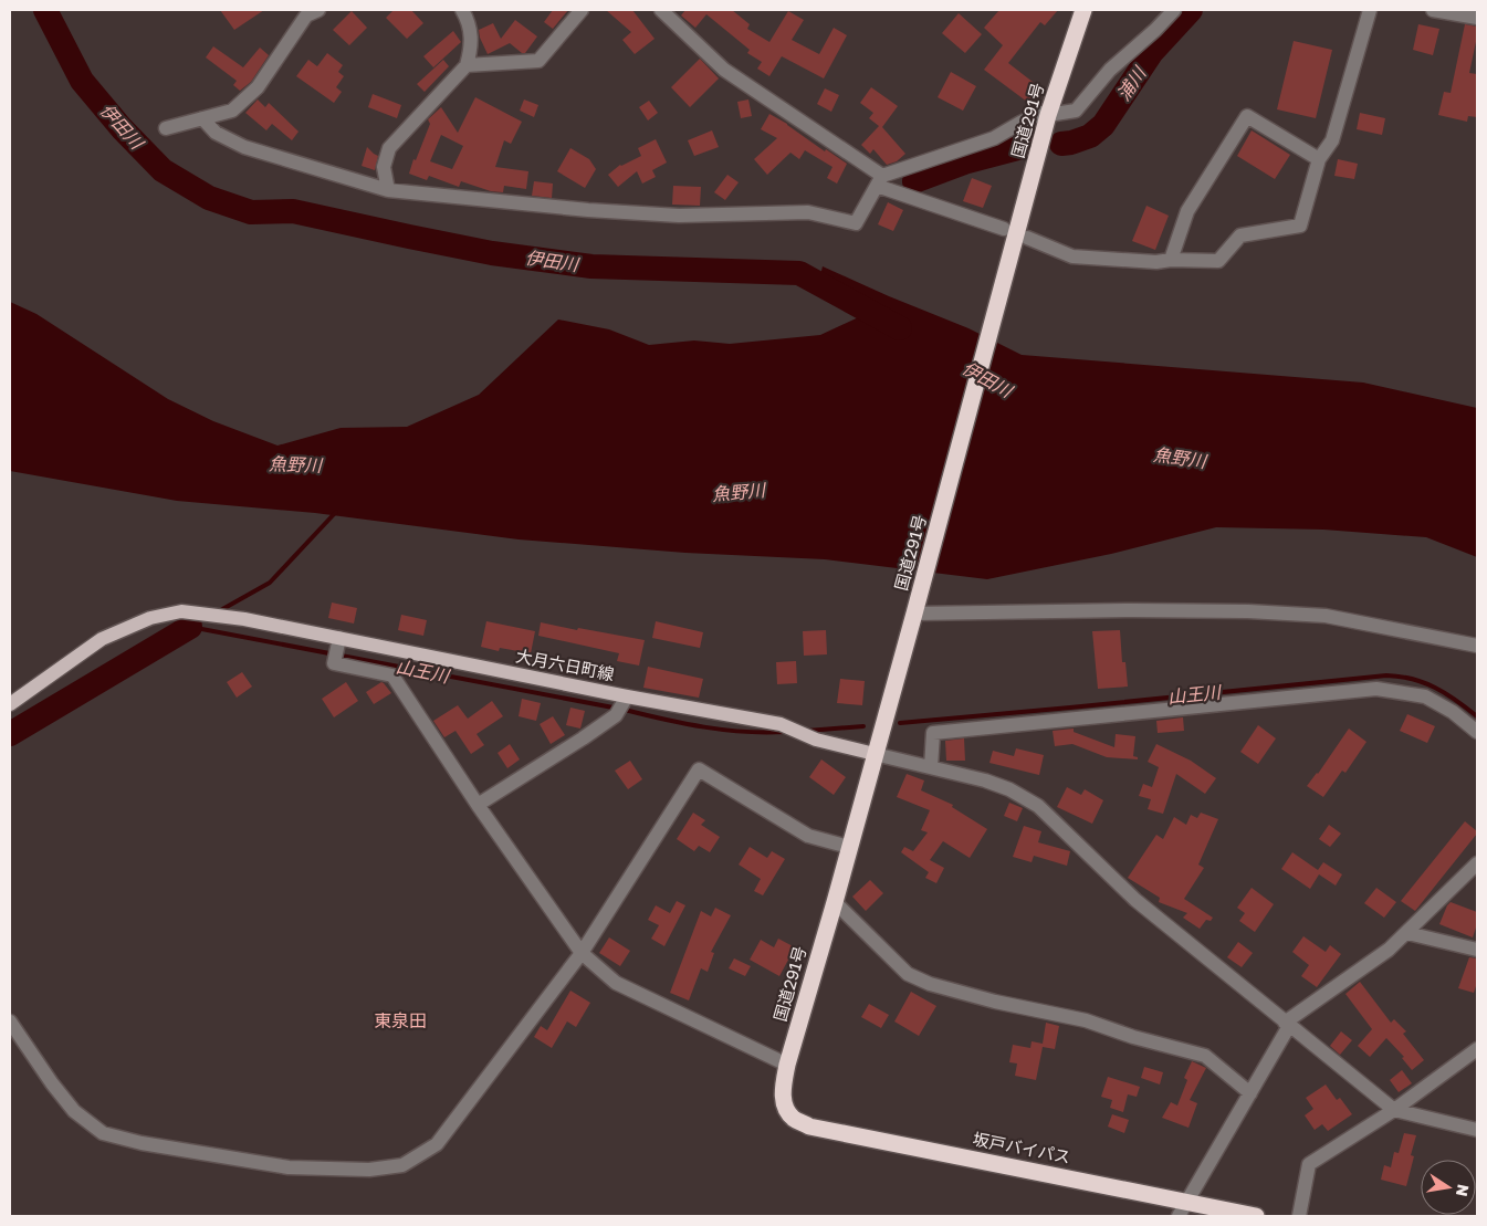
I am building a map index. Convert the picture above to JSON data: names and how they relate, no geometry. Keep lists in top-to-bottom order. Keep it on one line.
{"streets":{"highway":["国道291号","坂戸バイパス"],"main road":["大月六日町線"]},"crossings":[["国道291号","大月六日町線"],["国道291号","坂戸バイパス"]],"districts":["東泉田"],"water":["浦川","伊田川","魚野川","山王川"],"north":"right"}
